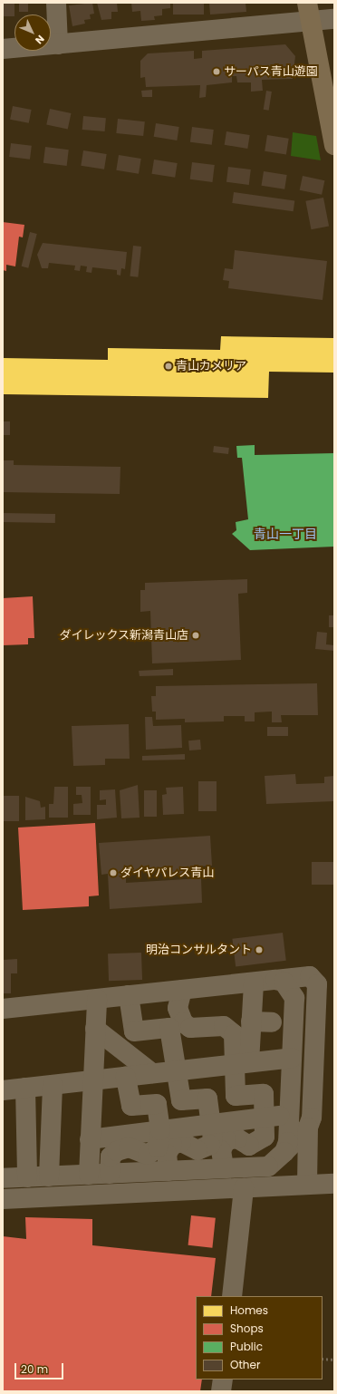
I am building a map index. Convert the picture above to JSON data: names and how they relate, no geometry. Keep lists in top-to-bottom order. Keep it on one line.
{"districts":["青山一丁目"],"places":["サーパス青山遊園","青山カメリア","ダイレックス新潟青山店","ダイヤパレス青山","明治コンサルタント"],"legend":["Homes","Shops","Public","Other"],"scale_bar":"20 m","north":"bottom right"}
